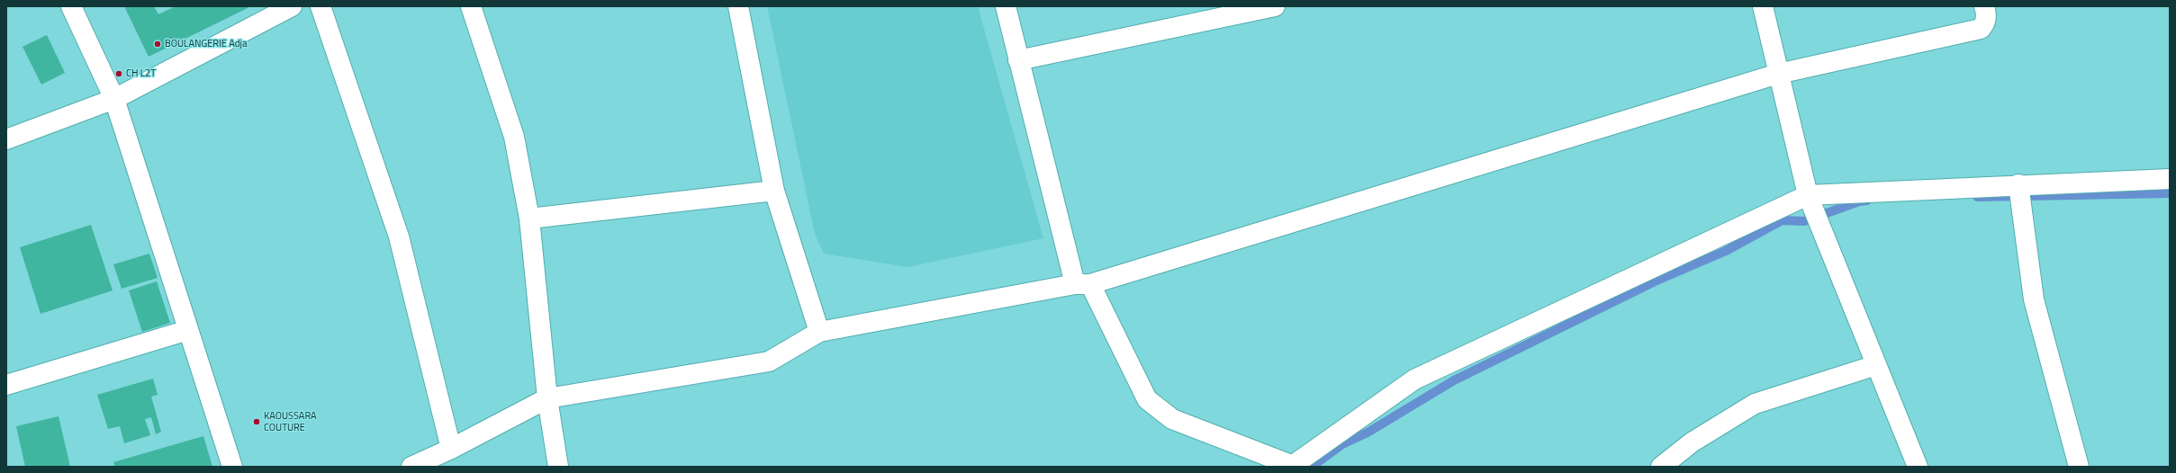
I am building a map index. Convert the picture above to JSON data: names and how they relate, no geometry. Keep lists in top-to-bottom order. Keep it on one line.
{"places":["BOULANGERIE Adja","CH L2T","KAOUSSARA COUTURE"]}
